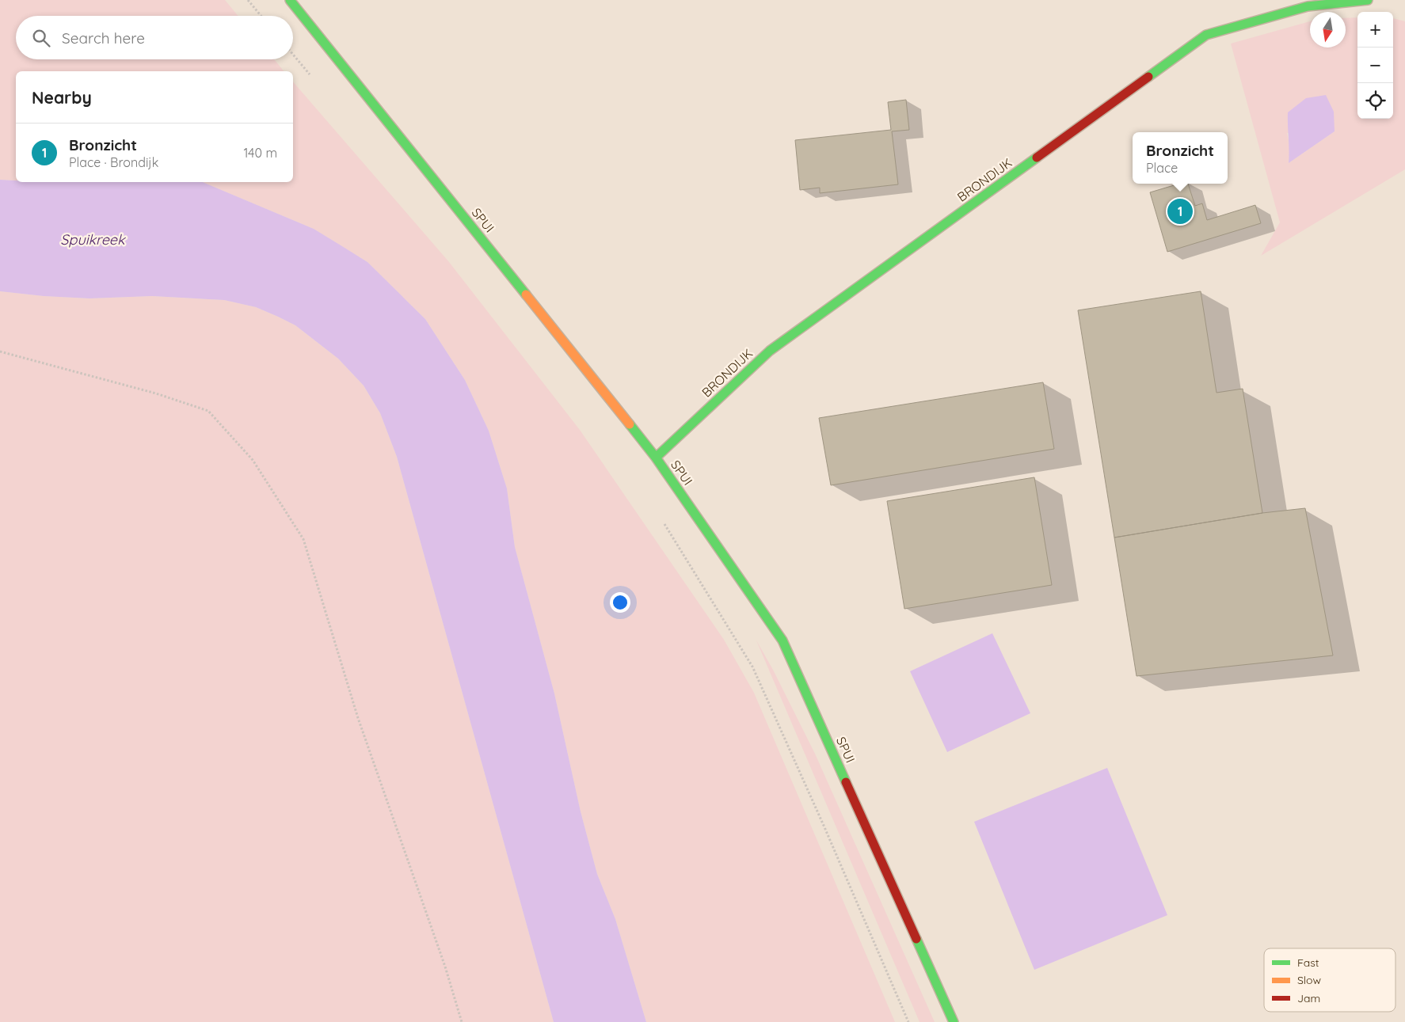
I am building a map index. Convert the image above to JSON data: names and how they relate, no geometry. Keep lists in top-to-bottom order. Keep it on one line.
{"streets":{"main road":["BRONDIJK","SPUI"]},"crossings":[["BRONDIJK","SPUI"]],"water":["Spuikreek"],"legend":["Fast","Slow","Jam"],"north":"bottom","page":{"map_buttons":["+","−"],"search":"Search here","heading":"Nearby","list":[{"mark":"1","name":"Bronzicht","note":"Place · Brondijk","value":"140 m"}],"popup":["Bronzicht","Place"],"pins":"1"}}
